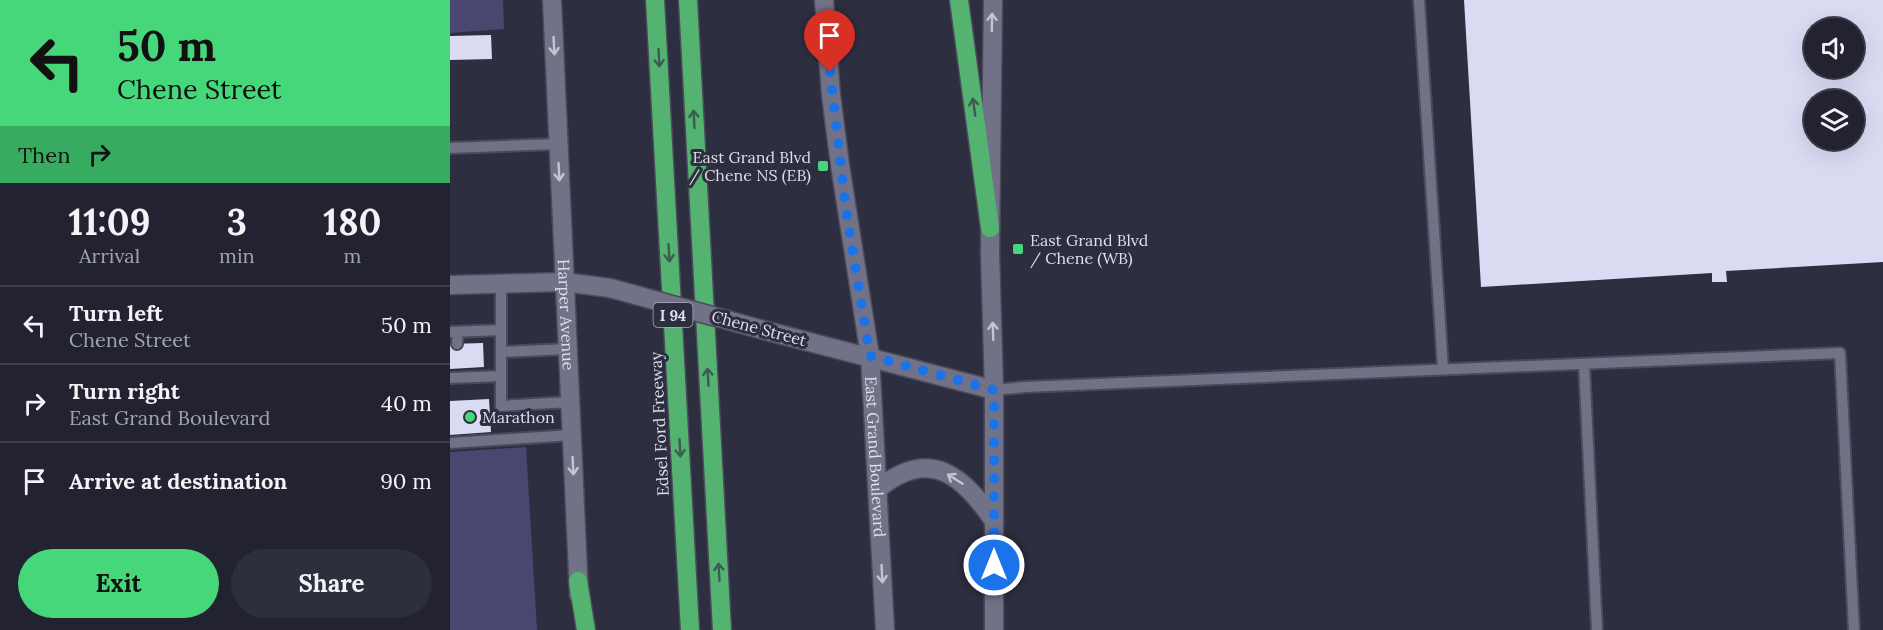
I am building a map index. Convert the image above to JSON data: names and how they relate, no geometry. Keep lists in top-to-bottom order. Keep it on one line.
{"streets":{"highway":["I 94","Edsel Ford Freeway"],"main road":["Harper Avenue","Chene Street","East Grand Boulevard"]},"crossings":[["Harper Avenue","Chene Street"],["Chene Street","East Grand Boulevard"]],"one_way":["Harper Avenue"],"places":{"transit":["East Grand Blvd / Chene NS (EB)","East Grand Blvd / Chene (WB)"],"other":["Marathon"]},"page":{"turn":["50 m","Chene Street"],"then":"Then","eta":["11:09","Arrival","3","min","180","m"],"list":[{"name":"Turn left","note":"Chene Street","value":"50 m"},{"name":"Turn right","note":"East Grand Boulevard","value":"40 m"},{"name":"Arrive at destination","value":"90 m"}],"buttons":["Exit","Share"]}}
